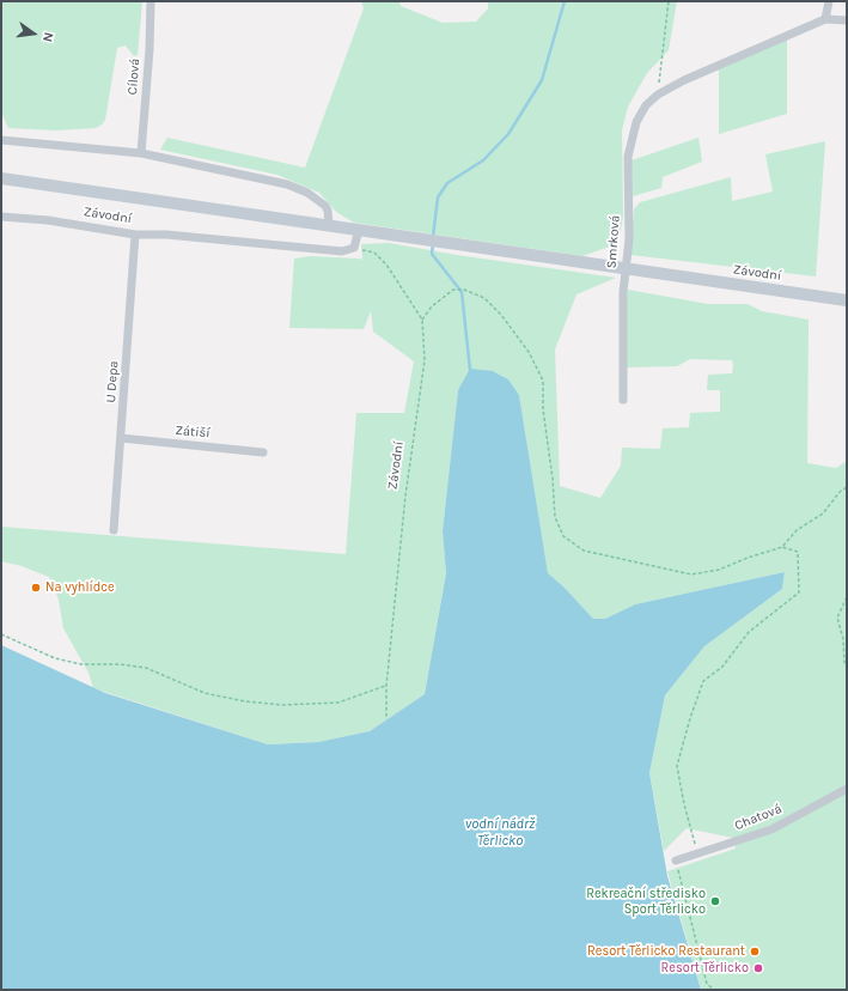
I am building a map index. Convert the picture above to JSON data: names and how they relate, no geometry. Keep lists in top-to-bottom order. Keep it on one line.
{"streets":{"main road":["Závodní"],"street":["Cílová","Smrková","U Depa","Zátiší","Chatová"]},"crossings":[["Závodní","Smrková"],["Závodní","U Depa"],["U Depa","Zátiší"]],"water":["vodní nádrž Těrlicko"],"places":["Na vyhlídce","Rekreační středisko Sport Těrlicko","Resort Těrlicko Restaurant","Resort Těrlicko"],"north":"right"}
